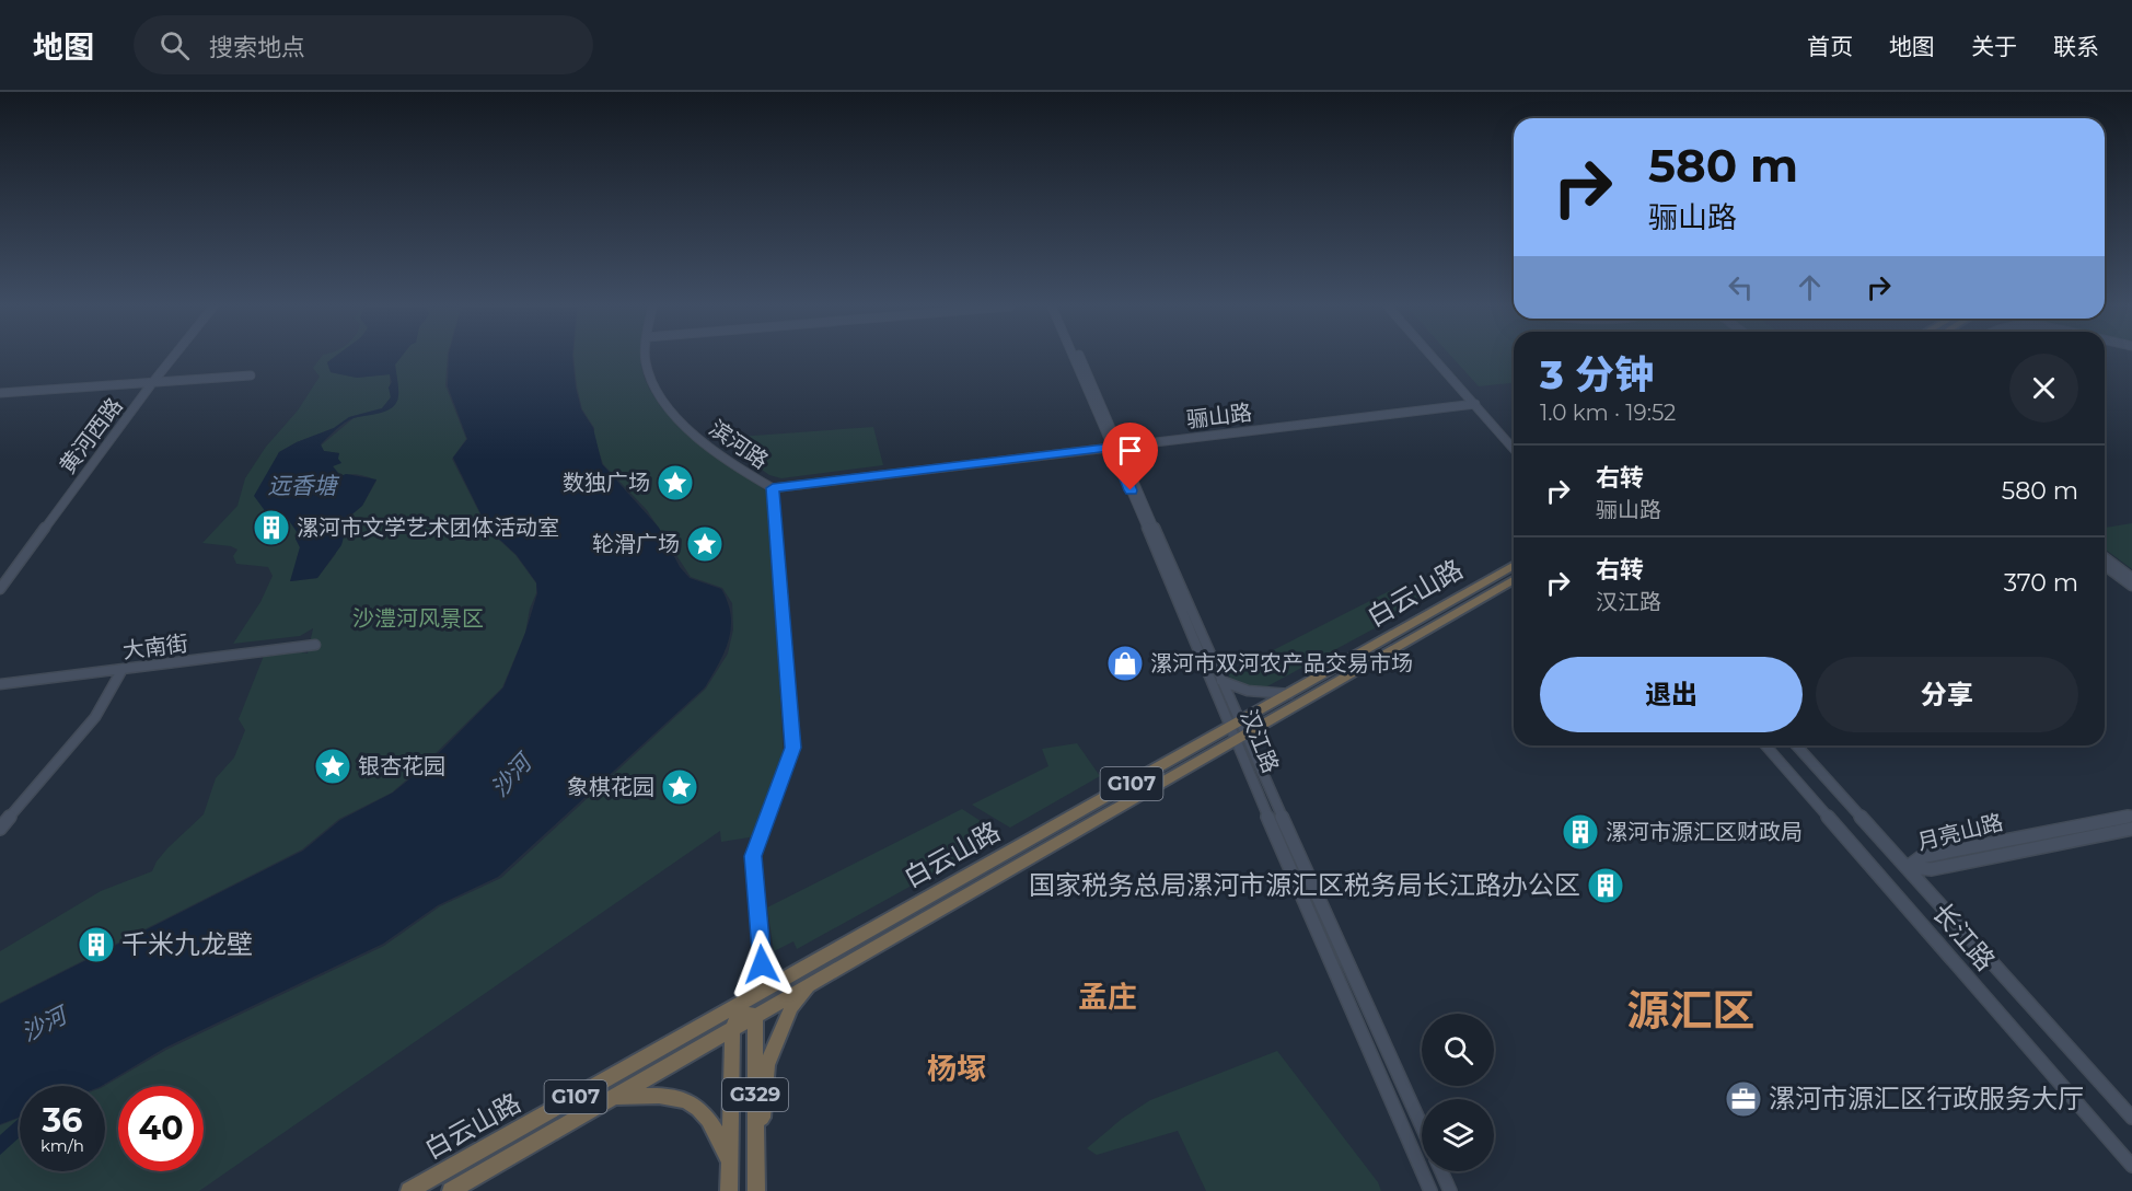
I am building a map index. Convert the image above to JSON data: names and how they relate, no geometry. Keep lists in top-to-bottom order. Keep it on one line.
{"streets":{"highway":["白云山路","G107","G329"],"street":["骊山路","黄河西路","滨河路","大南街","汉江路","月亮山路","长江路"]},"crossings":[["骊山路","滨河路"],["骊山路","汉江路"],["滨河路","白云山路"],["滨河路","G329"],["白云山路","汉江路"],["白云山路","G329"],["月亮山路","长江路"]],"districts":["孟庄","源汇区","杨塚"],"water":["远香塘","沙河"],"parks":["沙澧河风景区"],"places":{"place":["数独广场","轮滑广场","银杏花园","象棋花园"],"building":["漯河市文学艺术团体活动室","漯河市源汇区财政局","国家税务总局漯河市源汇区税务局长江路办公区","千米九龙壁"],"shop":["漯河市双河农产品交易市场"],"office":["漯河市源汇区行政服务大厅"]},"page":{"header":"地图","search":"搜索地点","nav":["首页","地图","关于","联系"],"turn":["580 m","骊山路"],"heading":["3 分钟","1.0 km · 19:52"],"list":[{"name":"右转","note":"骊山路","value":"580 m"},{"name":"右转","note":"汉江路","value":"370 m"}],"buttons":["退出","分享"],"speed":"36 km/h","limit":"40"}}
